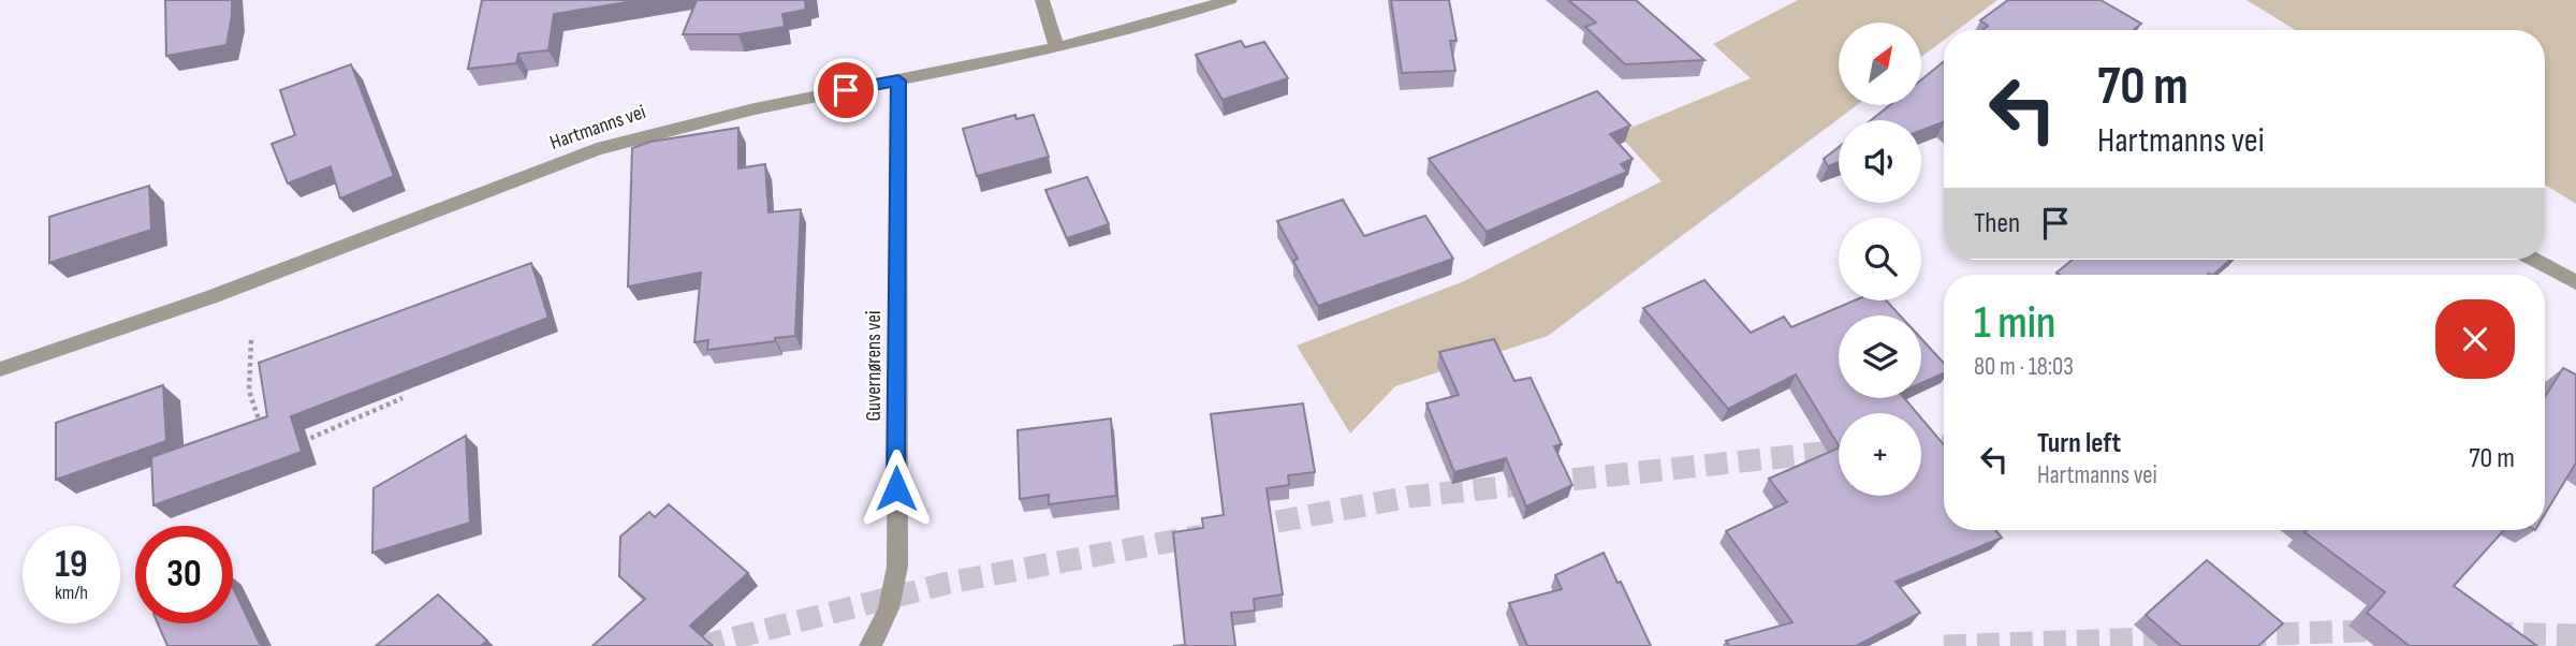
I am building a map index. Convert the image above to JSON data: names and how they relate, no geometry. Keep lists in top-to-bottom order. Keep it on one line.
{"streets":{"street":["Hartmanns vei","Guvernørens vei"]},"crossings":[["Hartmanns vei","Guvernørens vei"]],"north":"top right","page":{"map_buttons":"+","turn":["70 m","Hartmanns vei"],"then":"Then","heading":["1 min","80 m · 18:03"],"list":[{"name":"Turn left","note":"Hartmanns vei","value":"70 m"}],"speed":"19 km/h","limit":"30"}}
